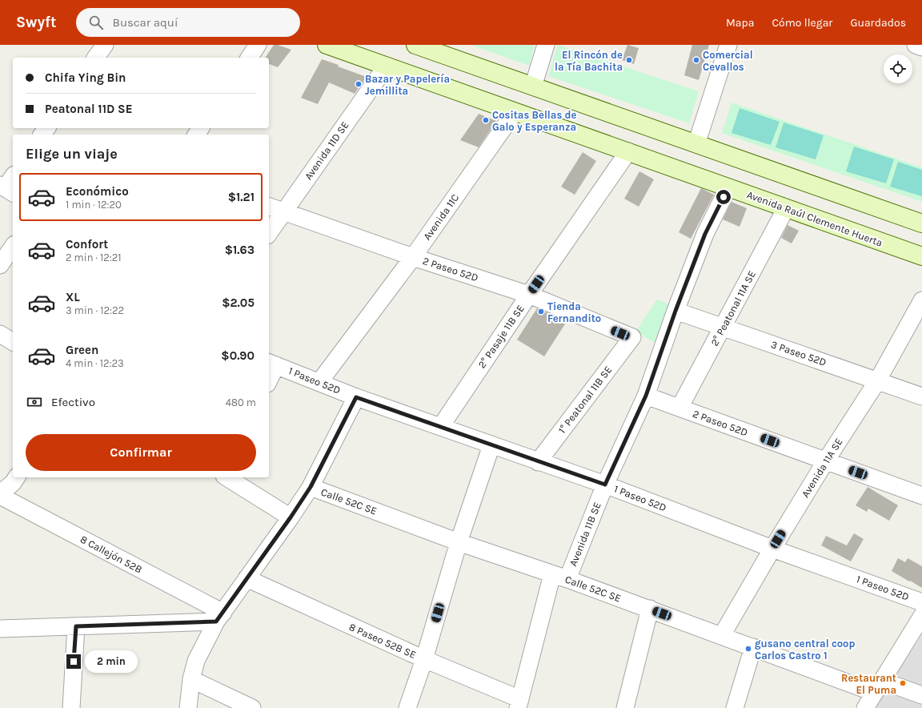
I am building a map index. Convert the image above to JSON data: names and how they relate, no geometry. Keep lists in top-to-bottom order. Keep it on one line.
{"streets":{"main road":["Avenida Raúl Clemente Huerta"],"street":["Avenida 11D SE","Avenida 11C","2 Paseo 52D","2° Peatonal 11A SE","2° Pasaje 11B SE","3 Paseo 52D","1 Paseo 52D","1° Peatonal 11B SE","Avenida 11A SE","Calle 52C SE","Avenida 11B SE","8 Callejón 52B","8 Paseo 52B SE"]},"crossings":[["Avenida 11D SE","Avenida Raúl Clemente Huerta"],["Avenida 11D SE","2 Paseo 52D"],["Avenida 11C","Avenida Raúl Clemente Huerta"],["Avenida 11C","2 Paseo 52D"],["Avenida 11C","1 Paseo 52D"],["Avenida Raúl Clemente Huerta","2° Peatonal 11A SE"],["Avenida Raúl Clemente Huerta","2° Pasaje 11B SE"],["Avenida Raúl Clemente Huerta","Avenida 11B SE"],["2 Paseo 52D","2° Peatonal 11A SE"],["2 Paseo 52D","2° Pasaje 11B SE"],["2 Paseo 52D","1° Peatonal 11B SE"],["2 Paseo 52D","Avenida 11A SE"],["2 Paseo 52D","Avenida 11B SE"],["2° Peatonal 11A SE","3 Paseo 52D"],["2° Pasaje 11B SE","1 Paseo 52D"],["3 Paseo 52D","Avenida 11A SE"],["3 Paseo 52D","Avenida 11B SE"],["1 Paseo 52D","1° Peatonal 11B SE"],["1 Paseo 52D","Avenida 11A SE"],["1 Paseo 52D","Avenida 11B SE"],["Avenida 11A SE","Calle 52C SE"],["Calle 52C SE","Avenida 11B SE"],["Avenida 11B SE","8 Paseo 52B SE"]],"places":["El Rincón de la Tía Bachita","Comercial Cevallos","Bazar y Papelería Jemillita","Cositas Bellas de Galo y Esperanza","Tienda Fernandito","gusano central coop Carlos Castro 1","Restaurant El Puma"],"page":{"header":"Swyft","search":"Buscar aquí","nav":["Mapa","Cómo llegar","Guardados"],"banner":["Chifa Ying Bin","Peatonal 11D SE"],"heading":"Elige un viaje","list":[{"name":"Económico","note":"1 min · 12:20","value":"$1.21"},{"name":"Confort","note":"2 min · 12:21","value":"$1.63"},{"name":"XL","note":"3 min · 12:22","value":"$2.05"},{"name":"Green","note":"4 min · 12:23","value":"$0.90"}],"pay":["Efectivo","480 m"],"buttons":"Confirmar","bubble":"2 min"}}
